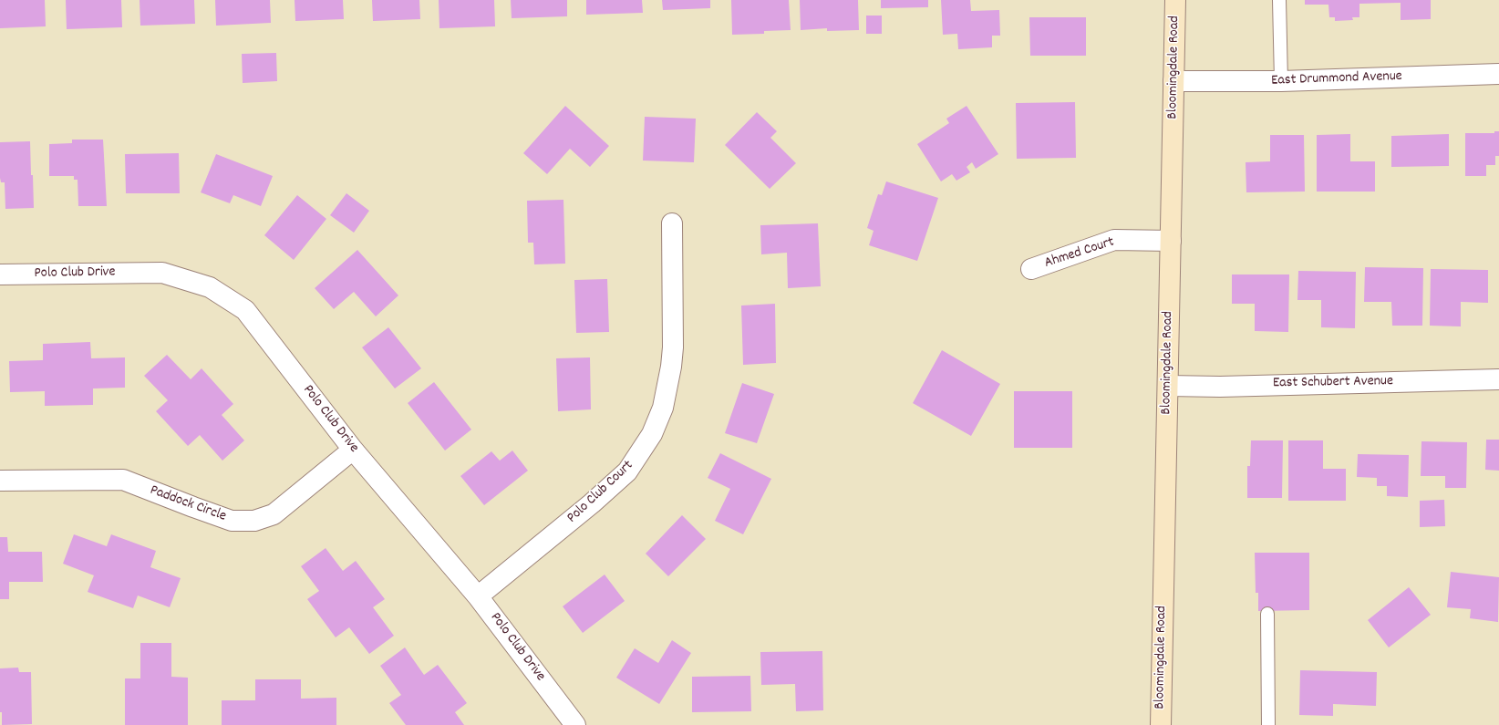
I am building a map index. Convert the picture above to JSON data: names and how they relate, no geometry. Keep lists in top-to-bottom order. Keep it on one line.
{"streets":{"main road":["Bloomingdale Road"],"street":["East Drummond Avenue","Ahmed Court","Polo Club Drive","East Schubert Avenue","Polo Club Court","Paddock Circle"]},"crossings":[["Bloomingdale Road","East Drummond Avenue"],["Bloomingdale Road","Ahmed Court"],["Bloomingdale Road","East Schubert Avenue"],["Polo Club Drive","Polo Club Court"],["Polo Club Drive","Paddock Circle"]]}
